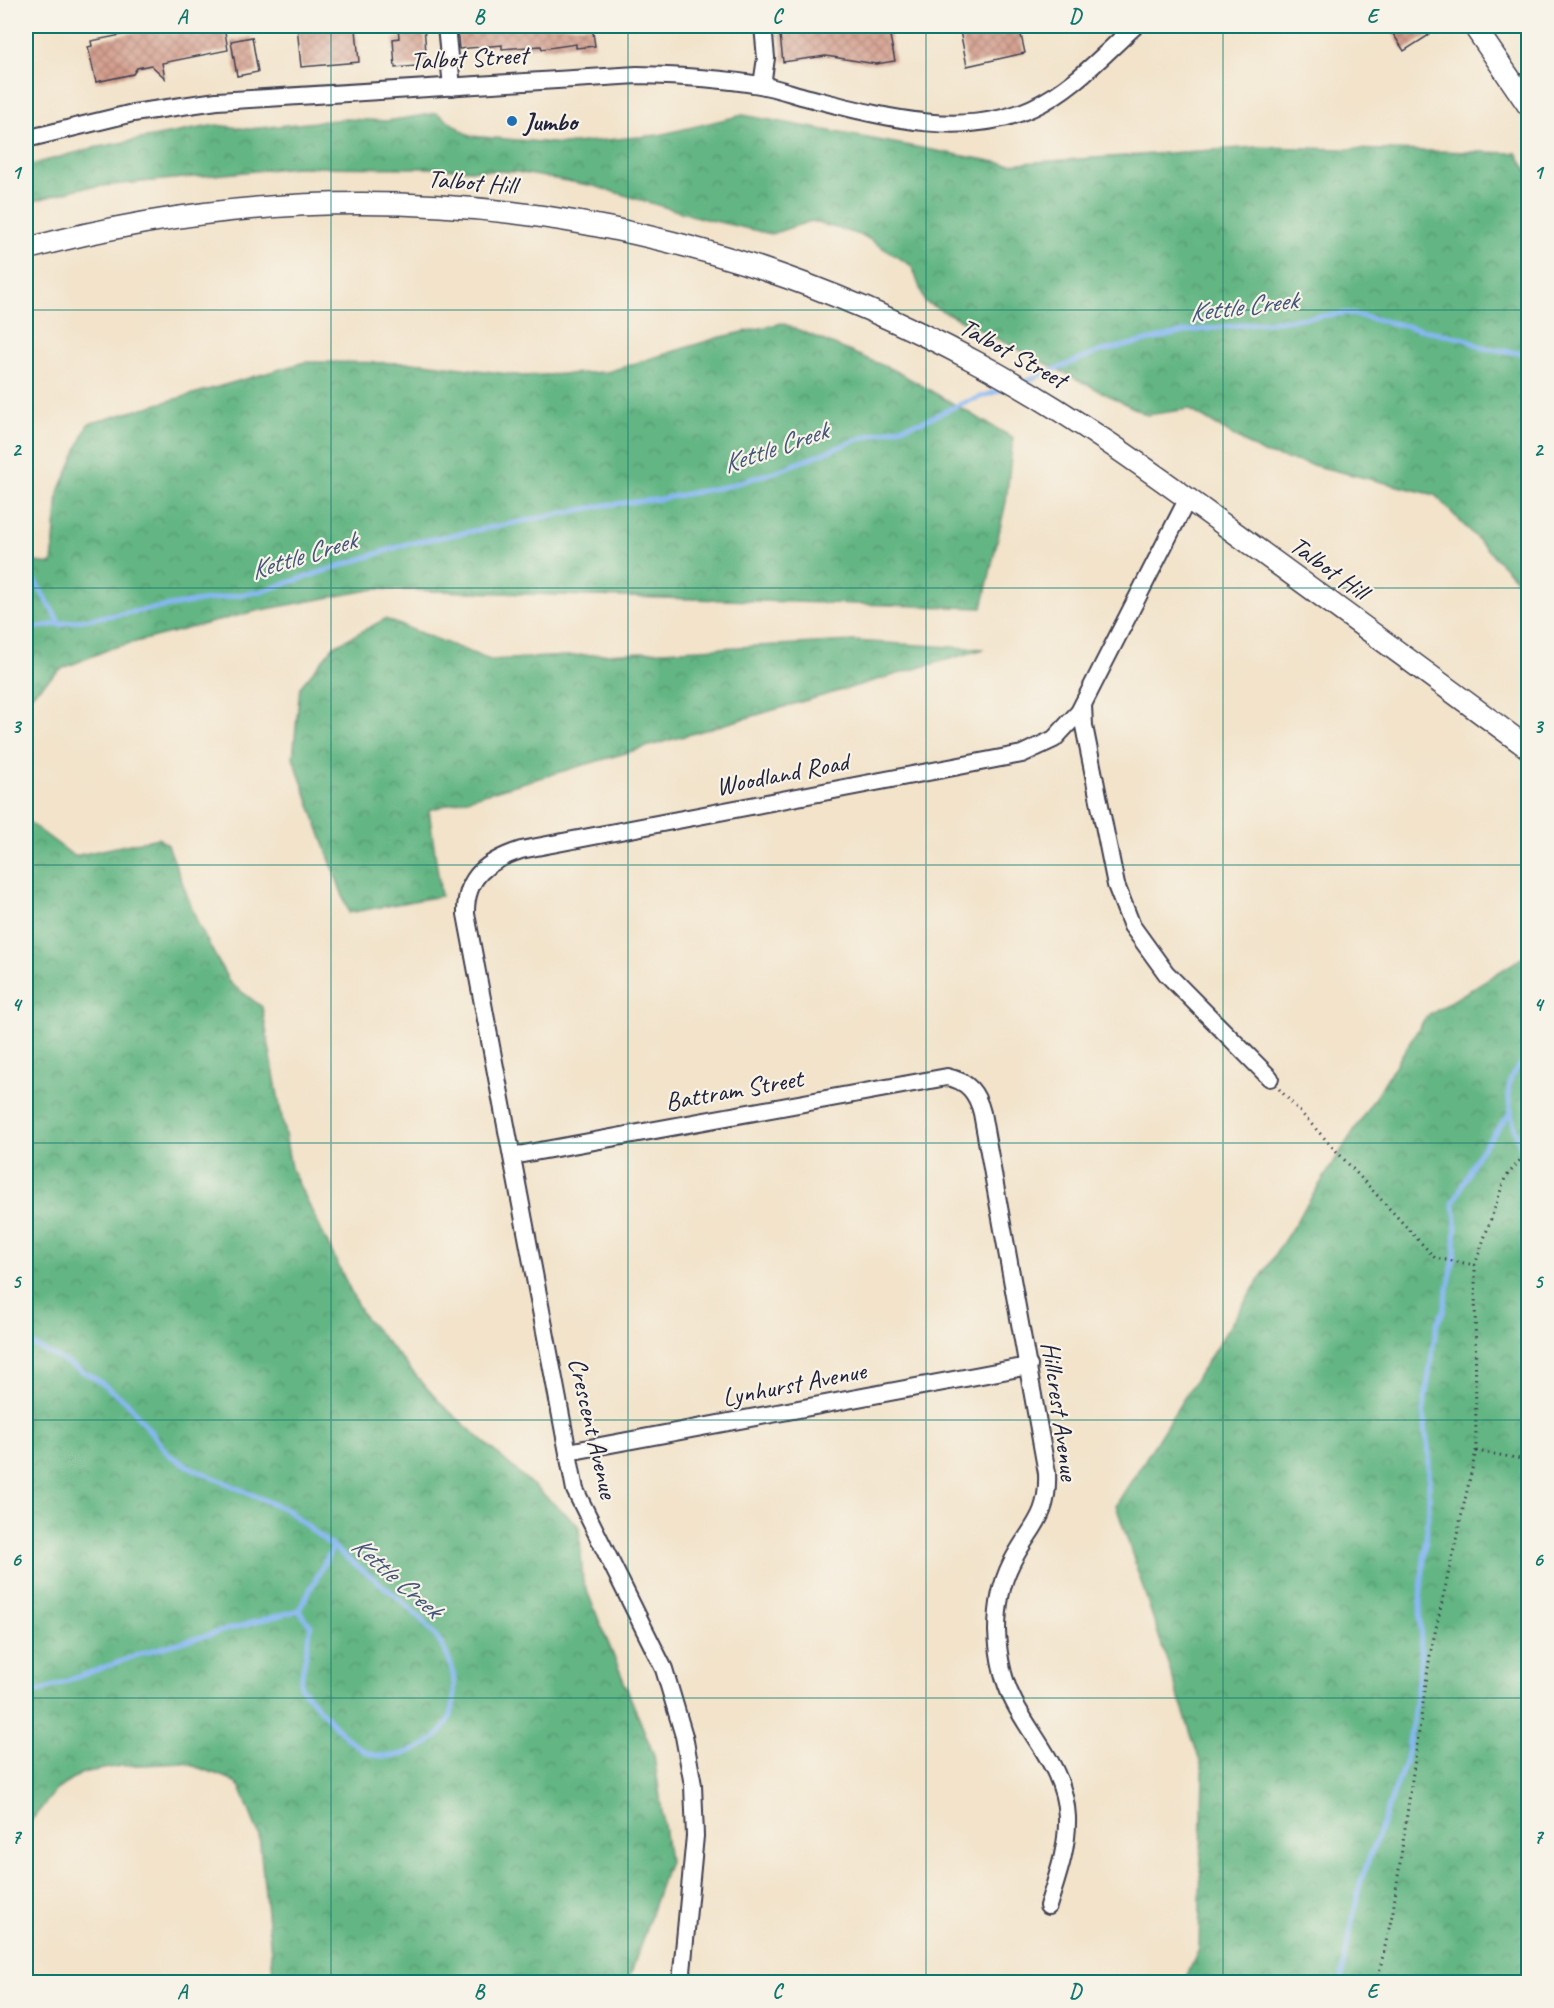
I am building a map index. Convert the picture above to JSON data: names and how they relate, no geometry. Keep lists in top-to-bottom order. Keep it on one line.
{"streets":{"main road":["Talbot Street","Talbot Hill"],"street":["Woodland Road","Battram Street","Lynhurst Avenue","Hillcrest Avenue","Crescent Avenue"]},"crossings":[["Talbot Street","Talbot Hill"],["Talbot Hill","Woodland Road"],["Woodland Road","Crescent Avenue"],["Battram Street","Hillcrest Avenue"],["Battram Street","Crescent Avenue"],["Lynhurst Avenue","Hillcrest Avenue"],["Lynhurst Avenue","Crescent Avenue"]],"water":["Kettle Creek"],"places":["Jumbo"],"grid":{"columns":["A","B","C","D","E"],"rows":["1","2","3","4","5","6","7"]}}
